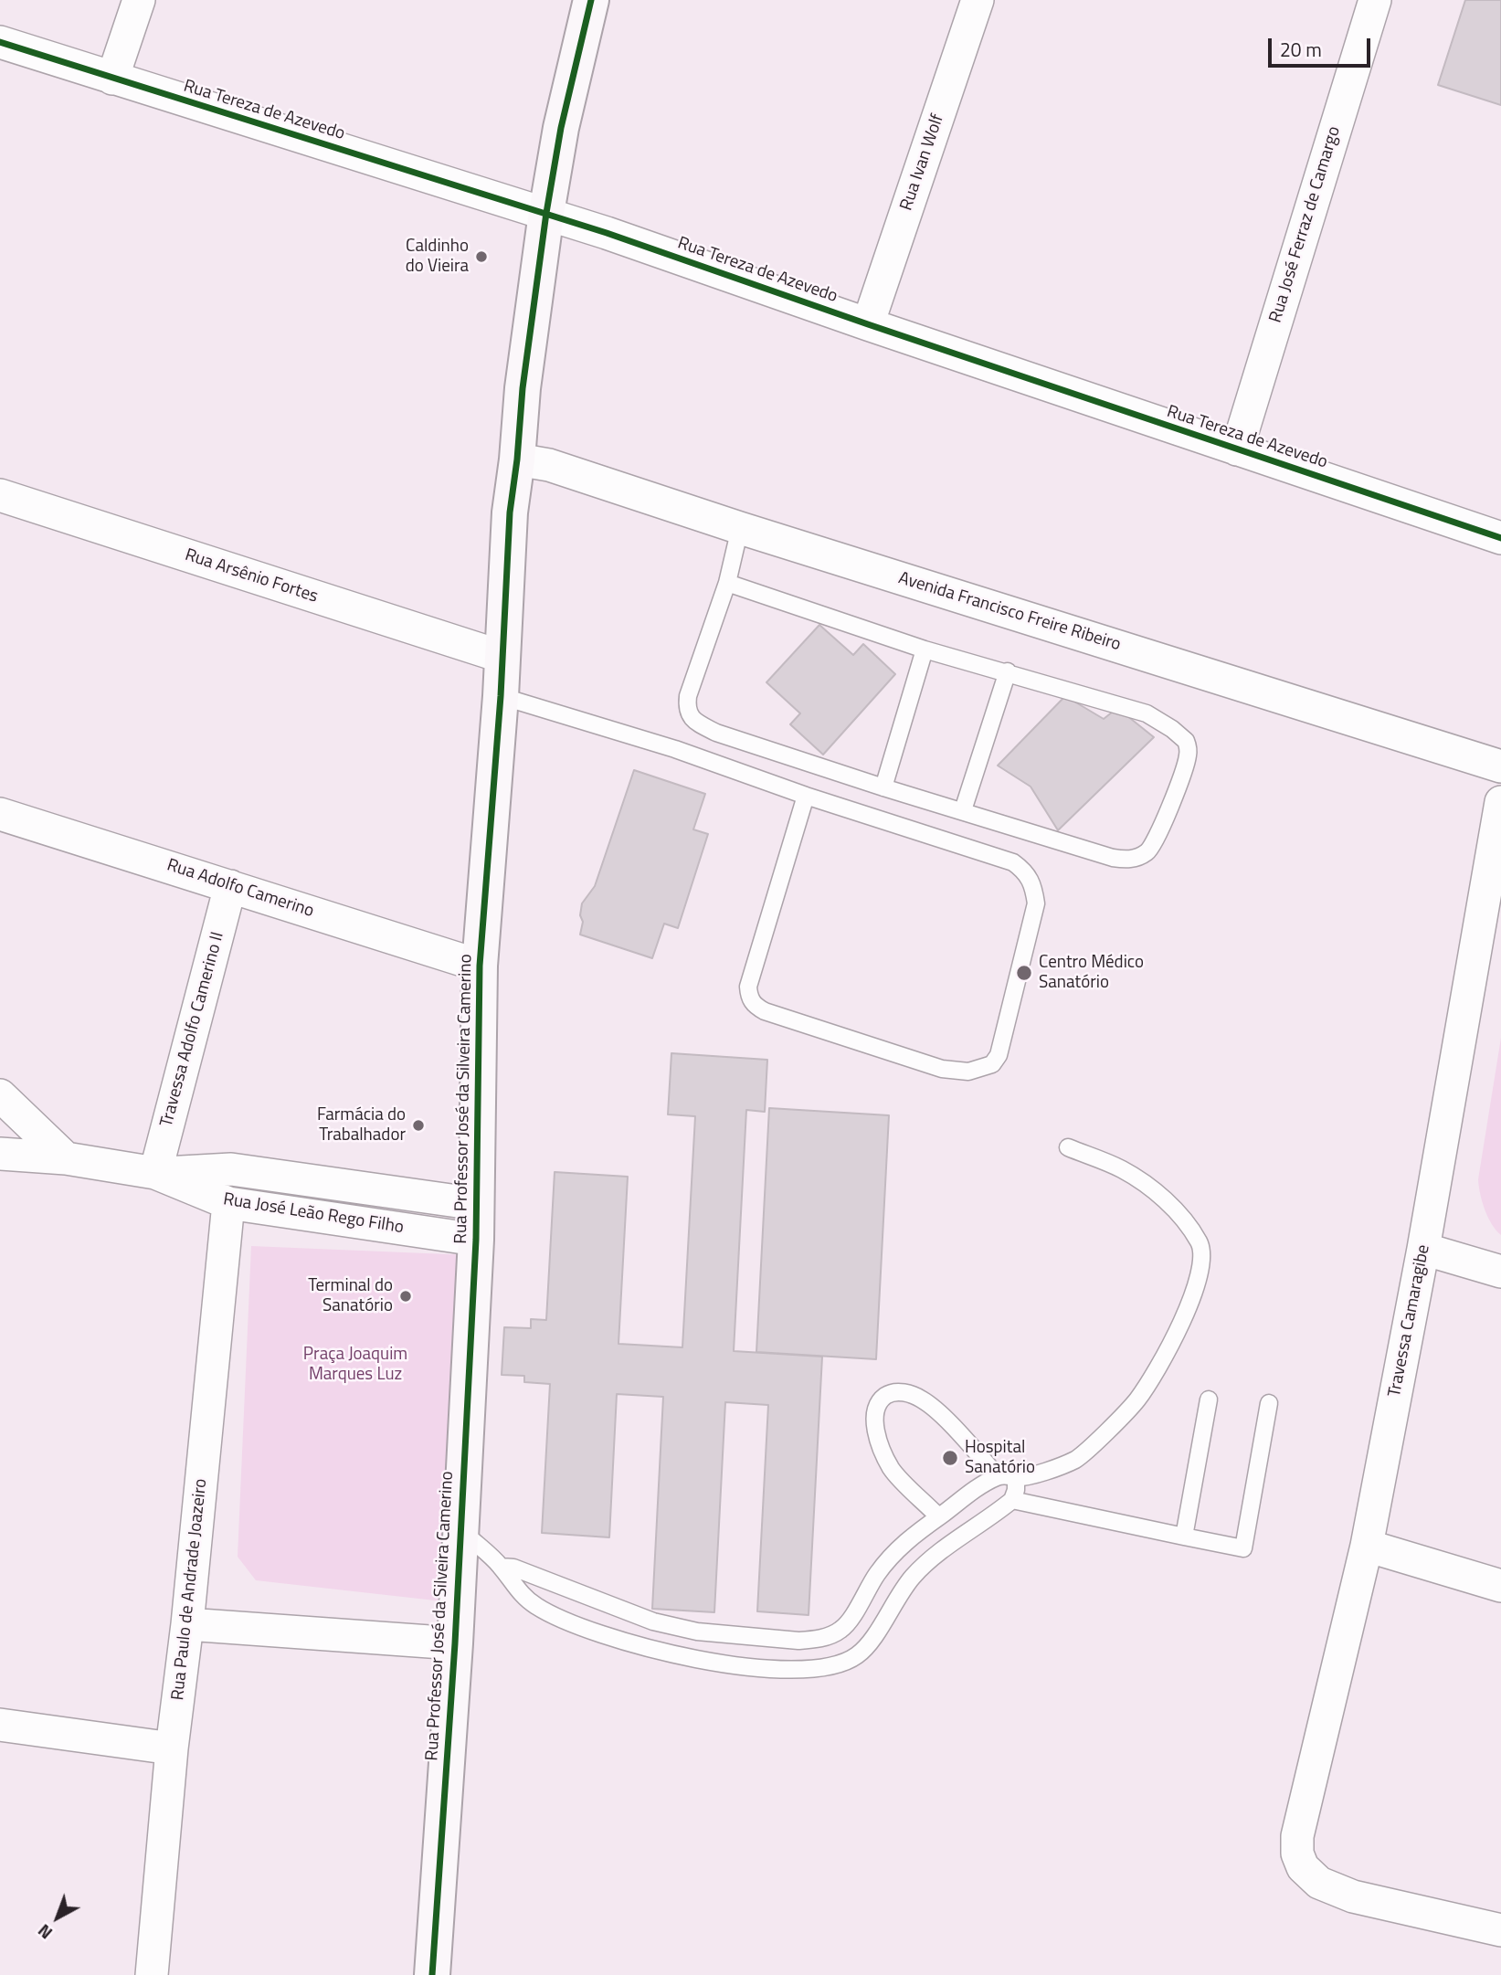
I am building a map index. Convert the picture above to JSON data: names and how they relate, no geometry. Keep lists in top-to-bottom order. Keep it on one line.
{"streets":{"street":["Rua Tereza de Azevedo","Rua Ivan Wolf","Rua José Ferraz de Camargo","Rua Arsênio Fortes","Avenida Francisco Freire Ribeiro","Rua Adolfo Camerino","Travessa Adolfo Camerino II","Rua Professor José da Silveira Camerino","Rua José Leão Rego Filho","Travessa Camaragibe","Rua Paulo de Andrade Joazeiro"]},"crossings":[["Rua Tereza de Azevedo","Rua Ivan Wolf"],["Rua Tereza de Azevedo","Rua José Ferraz de Camargo"],["Rua Tereza de Azevedo","Rua Professor José da Silveira Camerino"],["Rua Arsênio Fortes","Rua Professor José da Silveira Camerino"],["Avenida Francisco Freire Ribeiro","Rua Professor José da Silveira Camerino"],["Rua Adolfo Camerino","Travessa Adolfo Camerino II"],["Rua Adolfo Camerino","Rua Professor José da Silveira Camerino"],["Travessa Adolfo Camerino II","Rua José Leão Rego Filho"],["Rua Professor José da Silveira Camerino","Rua José Leão Rego Filho"],["Rua José Leão Rego Filho","Rua Paulo de Andrade Joazeiro"]],"parks":["Praça Joaquim Marques Luz"],"places":["Caldinho do Vieira","Centro Médico Sanatório","Farmácia do Trabalhador","Terminal do Sanatório","Hospital Sanatório"],"scale_bar":"20 m","north":"bottom left"}
